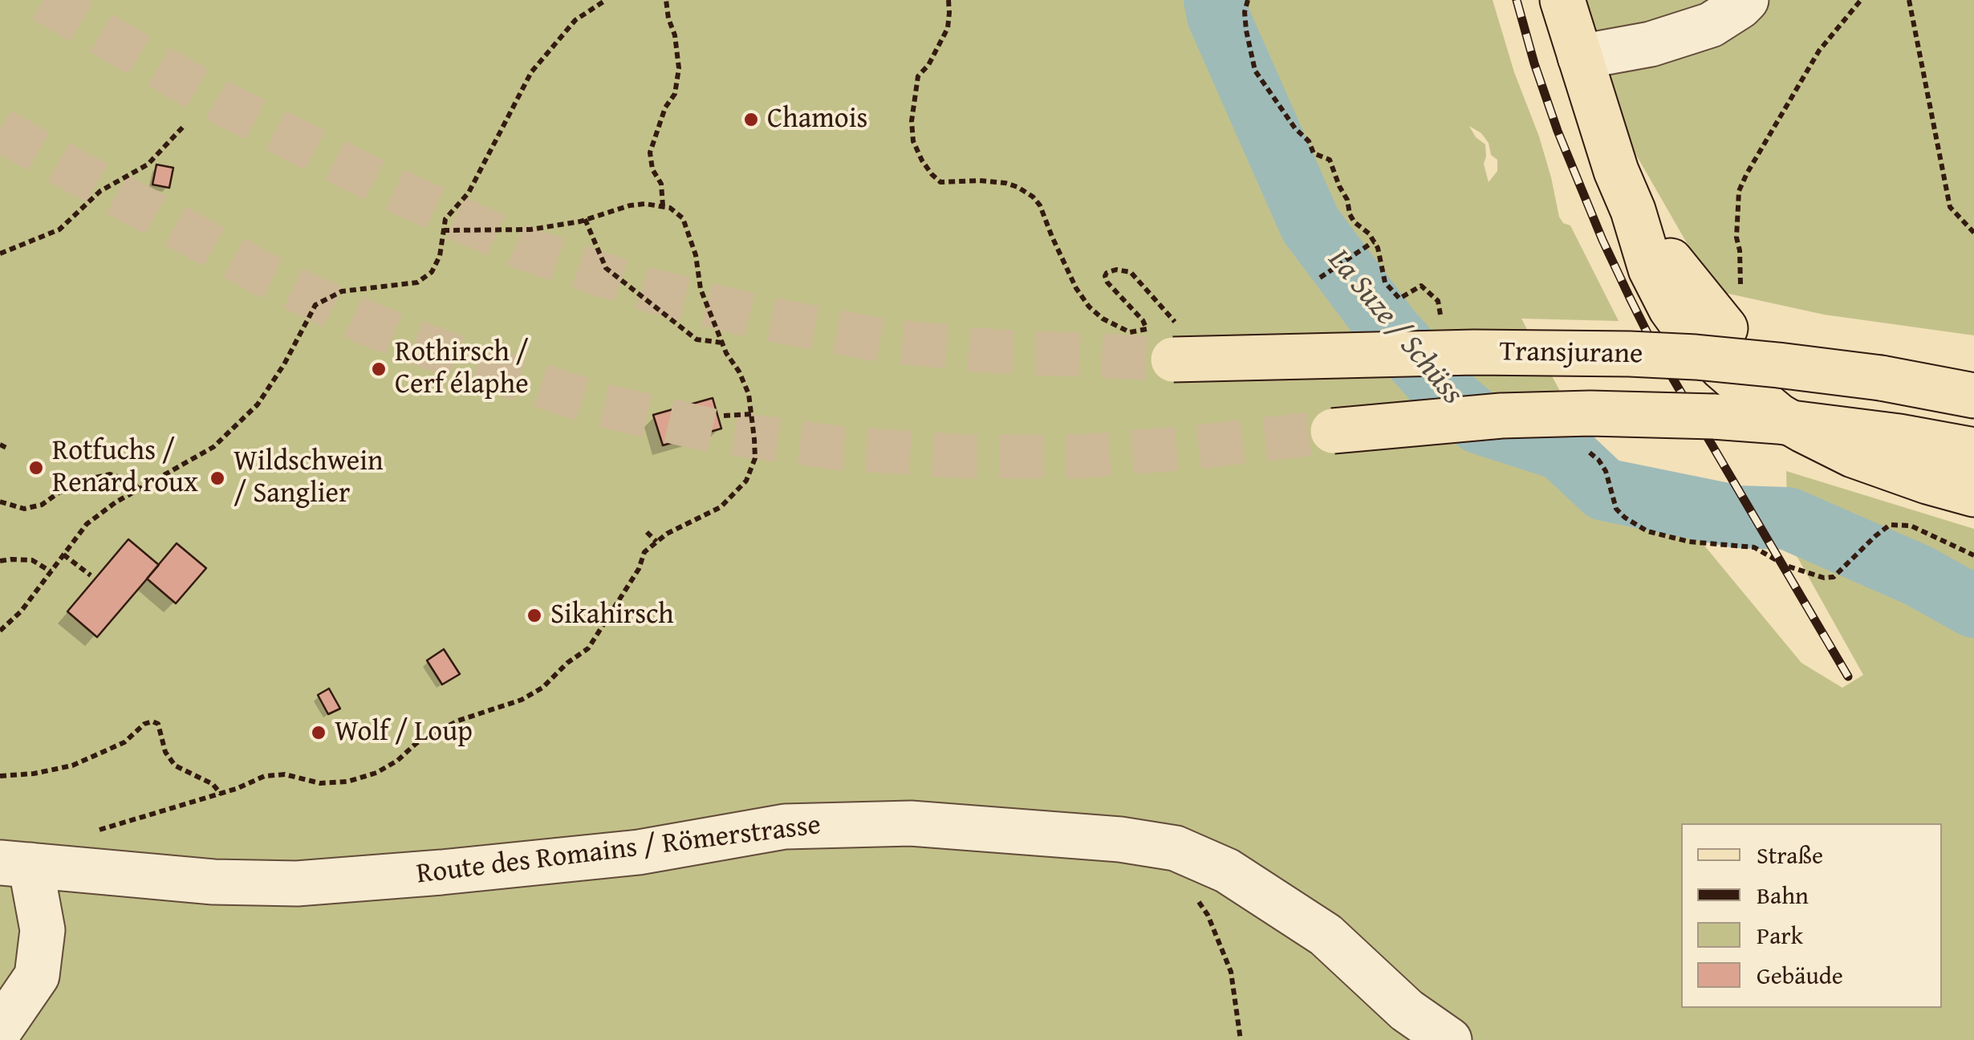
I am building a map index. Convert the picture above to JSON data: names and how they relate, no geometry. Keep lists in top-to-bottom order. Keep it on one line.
{"streets":{"main road":["Transjurane"],"street":["Route des Romains / Römerstrasse"]},"water":["La Suze / Schüss"],"places":["Chamois","Rothirsch / Cerf élaphe","Rotfuchs / Renard roux","Wildschwein / Sanglier","Sikahirsch","Wolf / Loup"],"legend":["Straße","Bahn","Park","Gebäude"]}
